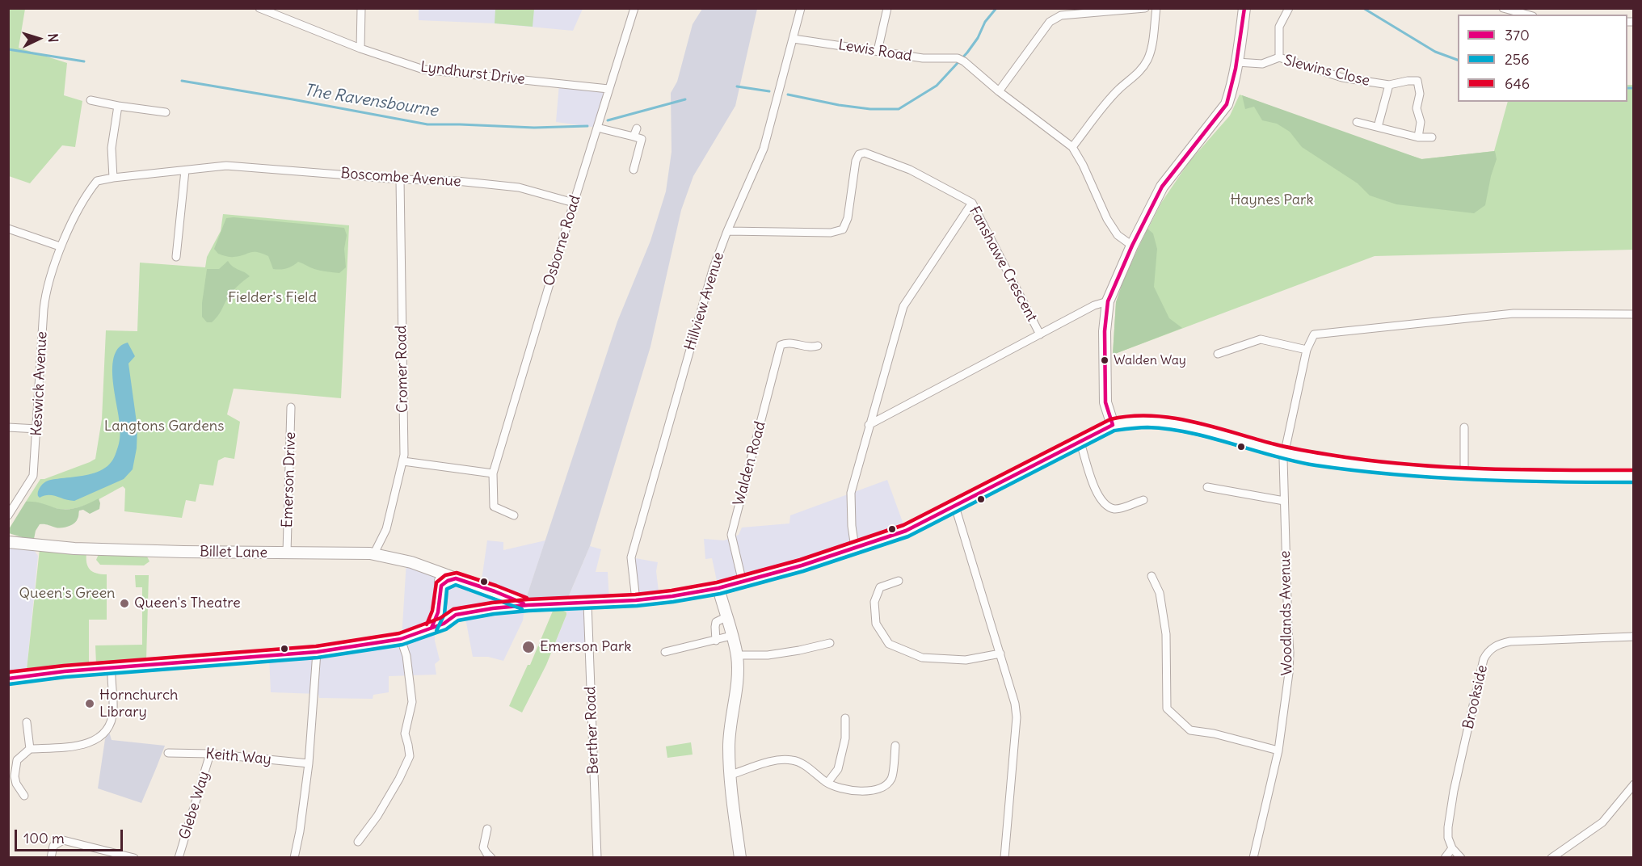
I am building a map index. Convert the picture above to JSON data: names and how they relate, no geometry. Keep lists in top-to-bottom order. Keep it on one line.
{"streets":{"street":["Lewis Road","Slewins Close","Lyndhurst Drive","Boscombe Avenue","Osborne Road","Fanshawe Crescent","Hillview Avenue","Cromer Road","Keswick Avenue","Walden Road","Emerson Drive","Billet Lane","Woodlands Avenue","Brookside","Berther Road","Keith Way","Glebe Way"]},"crossings":[["Lewis Road","Hillview Avenue"],["Lyndhurst Drive","Osborne Road"],["Boscombe Avenue","Osborne Road"],["Boscombe Avenue","Cromer Road"],["Boscombe Avenue","Keswick Avenue"],["Fanshawe Crescent","Hillview Avenue"],["Cromer Road","Billet Lane"],["Emerson Drive","Billet Lane"],["Keith Way","Glebe Way"]],"water":["The Ravensbourne"],"parks":["Haynes Park","Fielder's Field","Langtons Gardens","Queen's Green"],"places":["Walden Way","Queen's Theatre","Emerson Park","Hornchurch Library"],"lines":["transit line 370","transit line 646","transit line 256"],"legend":["370","256","646"],"scale_bar":"100 m","north":"right"}
